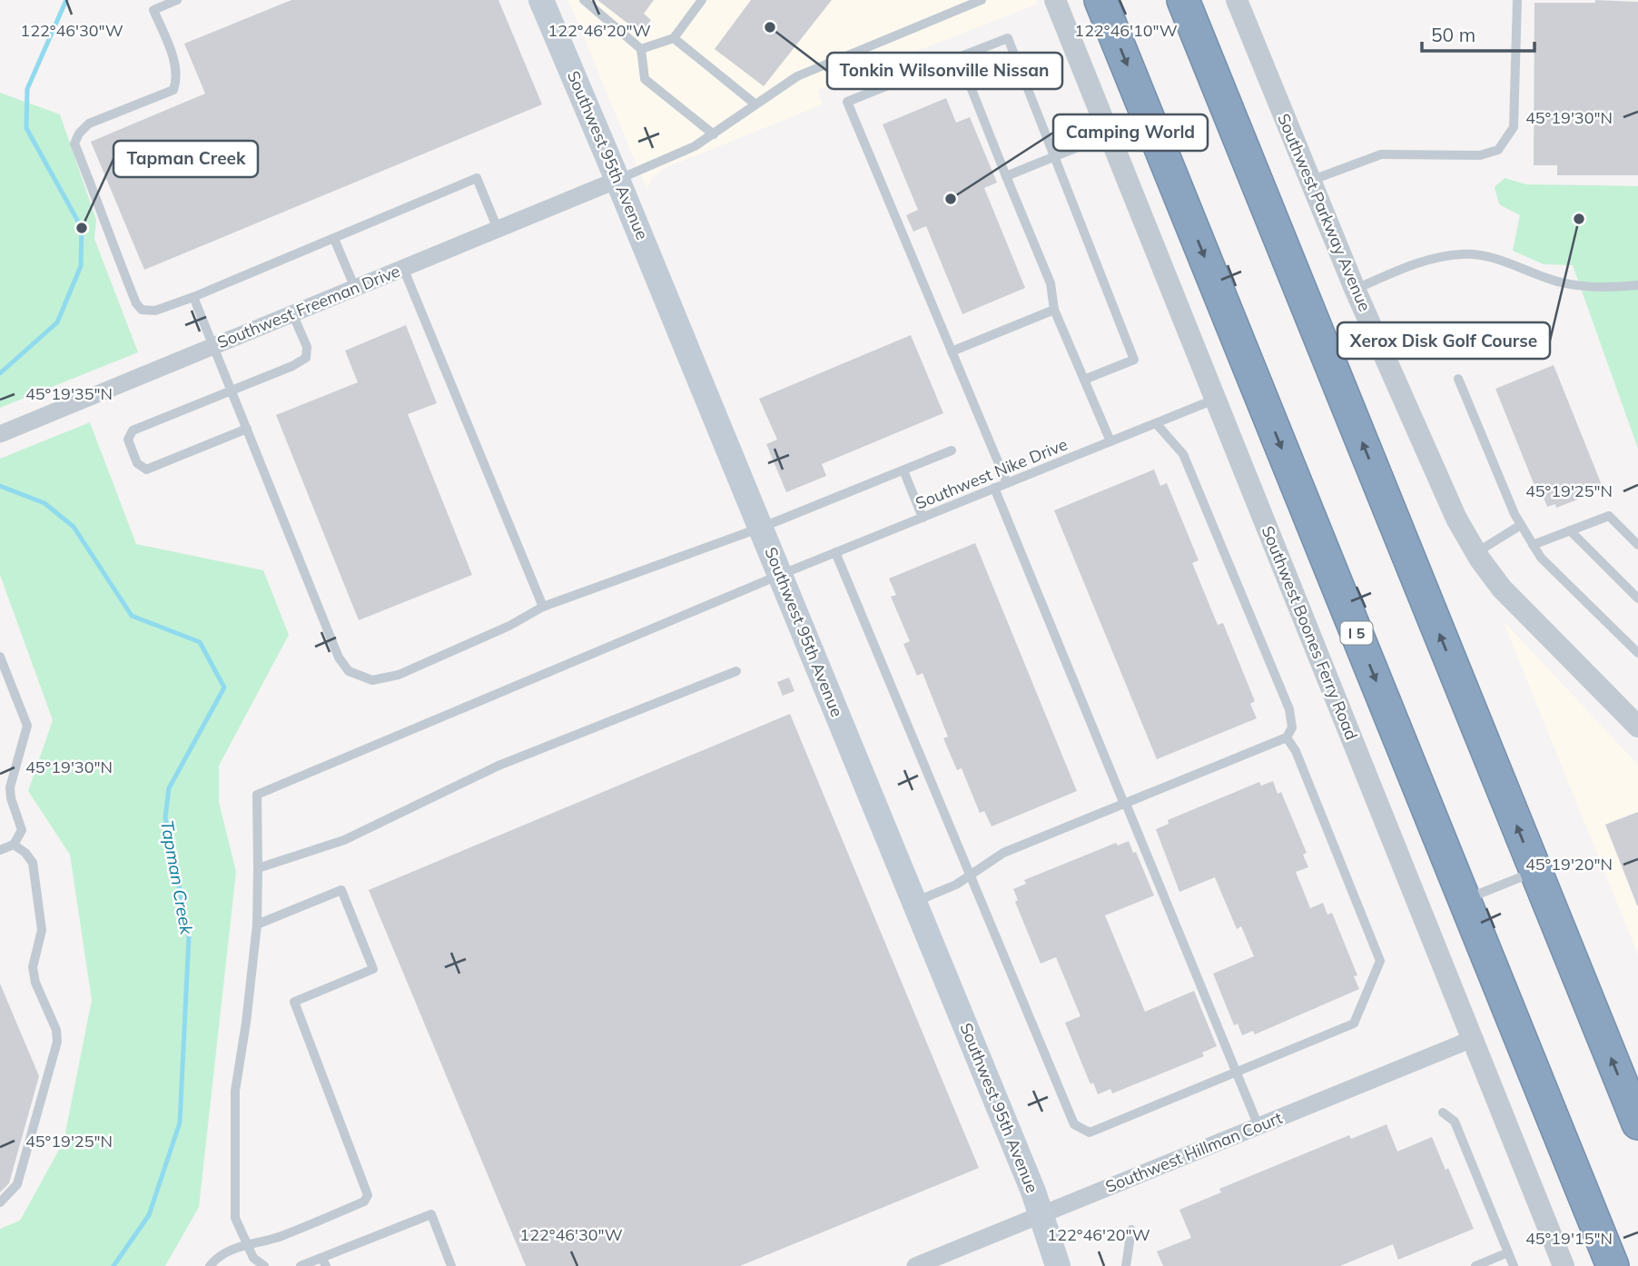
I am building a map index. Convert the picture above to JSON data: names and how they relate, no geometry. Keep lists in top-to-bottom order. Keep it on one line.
{"streets":{"highway":["I 5"],"main road":["Southwest 95th Avenue"],"street":["Southwest Parkway Avenue","Southwest Freeman Drive","Southwest Boones Ferry Road","Southwest Hillman Court"],"lane":["Southwest Nike Drive"]},"crossings":[["Southwest 95th Avenue","Southwest Freeman Drive"],["Southwest 95th Avenue","Southwest Nike Drive"],["Southwest 95th Avenue","Southwest Hillman Court"],["Southwest Nike Drive","Southwest Boones Ferry Road"],["Southwest Boones Ferry Road","Southwest Hillman Court"]],"water":["Tapman Creek"],"places":["Tonkin Wilsonville Nissan","Camping World","Xerox Disk Golf Course","Tapman Creek"],"scale_bar":"50 m","coordinates":["122°46'30\"W","122°46'20\"W","122°46'10\"W","45°19'30\"N","45°19'35\"N","45°19'25\"N","45°19'20\"N","45°19'15\"N"]}
